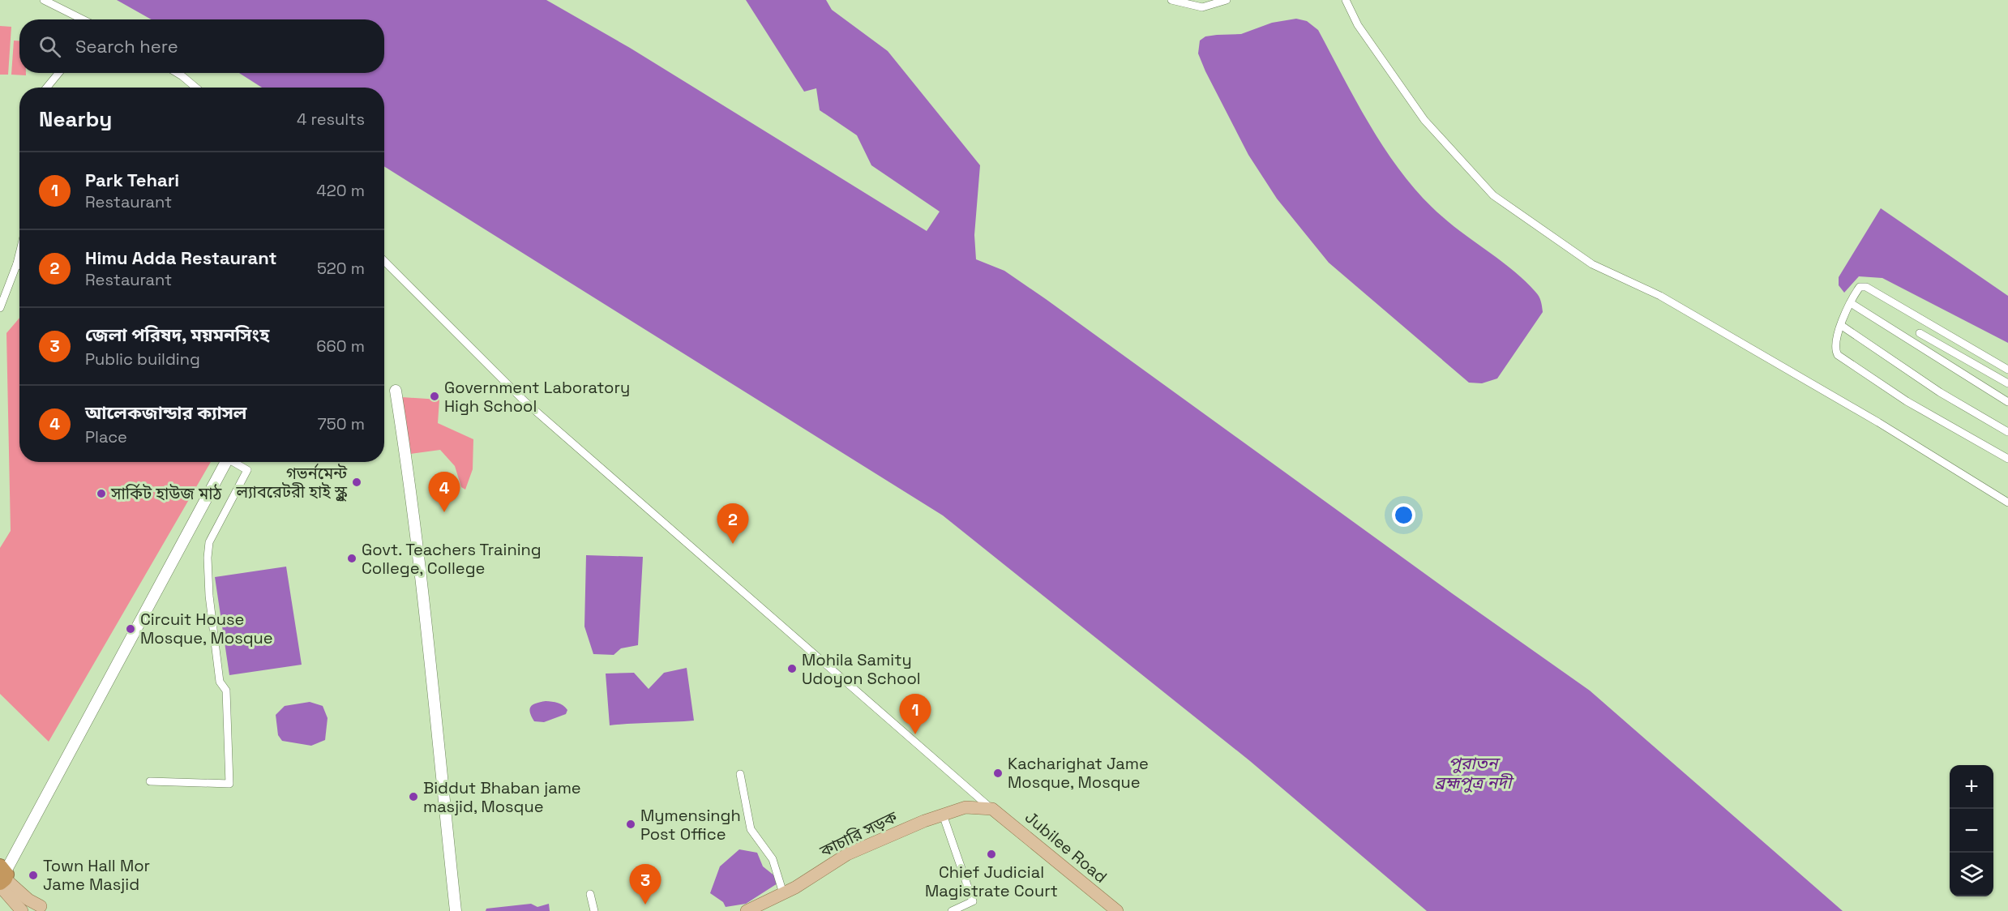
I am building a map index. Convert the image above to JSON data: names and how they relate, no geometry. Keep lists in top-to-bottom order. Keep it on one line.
{"streets":{"main road":["কাচারি সড়ক","Jubilee Road"]},"crossings":[["কাচারি সড়ক","Jubilee Road"]],"water":["পুরাতন ব্রহ্মপুত্র নদী"],"places":["Government Laboratory High School","গভর্নমেন্ট ল্যাবরেটরী হাই স্কুল","সার্কিট হাউজ মাঠ","Govt. Teachers Training College, College","Circuit House Mosque, Mosque","Mohila Samity Udoyon School","Kacharighat Jame Mosque, Mosque","Biddut Bhaban jame masjid, Mosque","Mymensingh Post Office","Chief Judicial Magistrate Court","Town Hall Mor Jame Masjid"],"page":{"search":"Search here","heading":["Nearby","4 results"],"list":[{"mark":"1","name":"Park Tehari","note":"Restaurant","value":"420 m"},{"mark":"2","name":"Himu Adda Restaurant","note":"Restaurant","value":"520 m"},{"mark":"3","name":"জেলা পরিষদ, ময়মনসিংহ","note":"Public building","value":"660 m"},{"mark":"4","name":"আলেকজান্ডার ক্যাসল","note":"Place","value":"750 m"}],"pins":["4","2","1","3"],"map_buttons":["+","−"]}}
